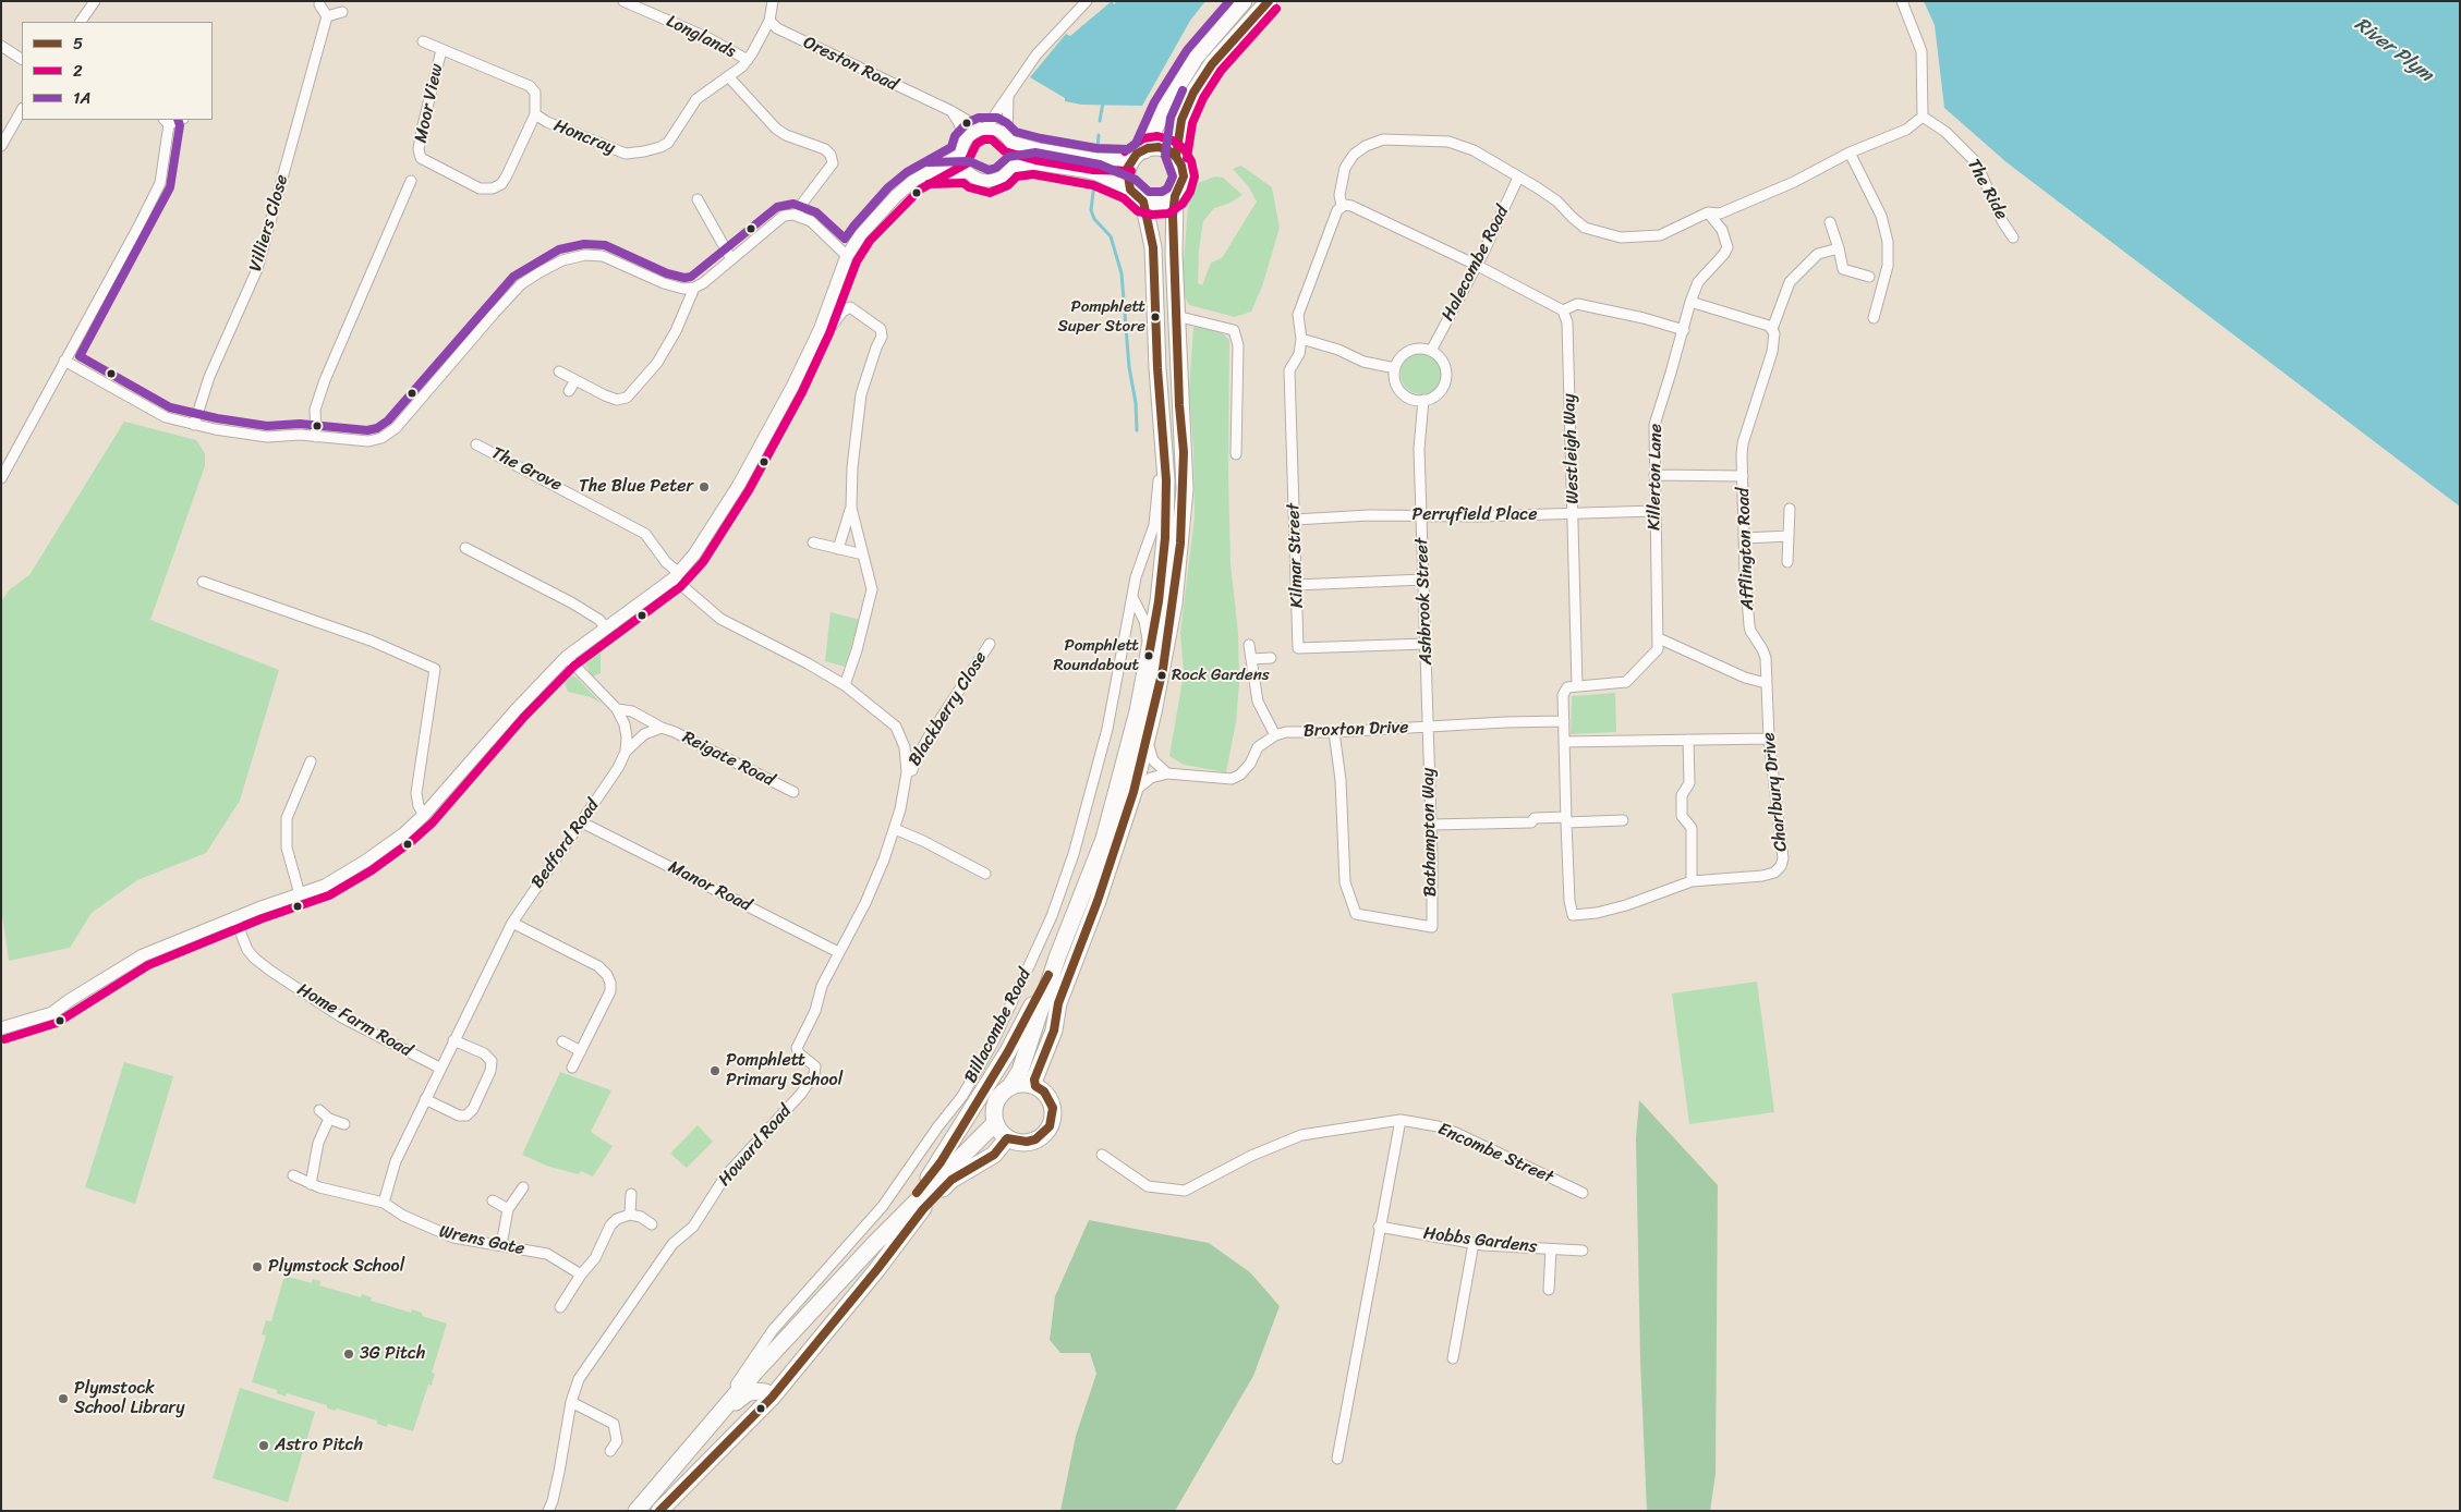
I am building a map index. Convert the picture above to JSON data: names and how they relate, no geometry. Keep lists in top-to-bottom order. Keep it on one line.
{"streets":{"main road":["Billacombe Road"],"street":["Longlands","Oreston Road","Moor View","Honcray","The Ride","Villiers Close","Halecombe Road","Westleigh Way","The Grove","Killerton Lane","Perryfield Place","Afflington Road","Kilmar Street","Ashbrook Street","Blackberry Close","Broxton Drive","Reigate Road","Charlbury Drive","Bathampton Way","Bedford Road","Manor Road","Home Farm Road","Howard Road","Encombe Street","Wrens Gate","Hobbs Gardens"]},"crossings":[["Longlands","Honcray"],["Oreston Road","Honcray"],["Moor View","Honcray"],["Halecombe Road","Ashbrook Street"],["Westleigh Way","Perryfield Place"],["The Grove","Howard Road"],["Killerton Lane","Perryfield Place"],["Killerton Lane","Afflington Road"],["Perryfield Place","Kilmar Street"],["Perryfield Place","Ashbrook Street"],["Afflington Road","Charlbury Drive"],["Kilmar Street","Ashbrook Street"],["Ashbrook Street","Broxton Drive"],["Ashbrook Street","Bathampton Way"],["Blackberry Close","Howard Road"],["Broxton Drive","Bathampton Way"],["Reigate Road","Bedford Road"],["Bedford Road","Manor Road"],["Bedford Road","Home Farm Road"],["Bedford Road","Wrens Gate"],["Manor Road","Howard Road"]],"water":["River Plym"],"places":["Pomphlett Super Store","The Blue Peter","Pomphlett Roundabout","Rock Gardens","Pomphlett Primary School","Plymstock School","3G Pitch","Plymstock School Library","Astro Pitch"],"lines":["transit line 5","transit line 1A","transit line 2"],"legend":["5","2","1A"]}
